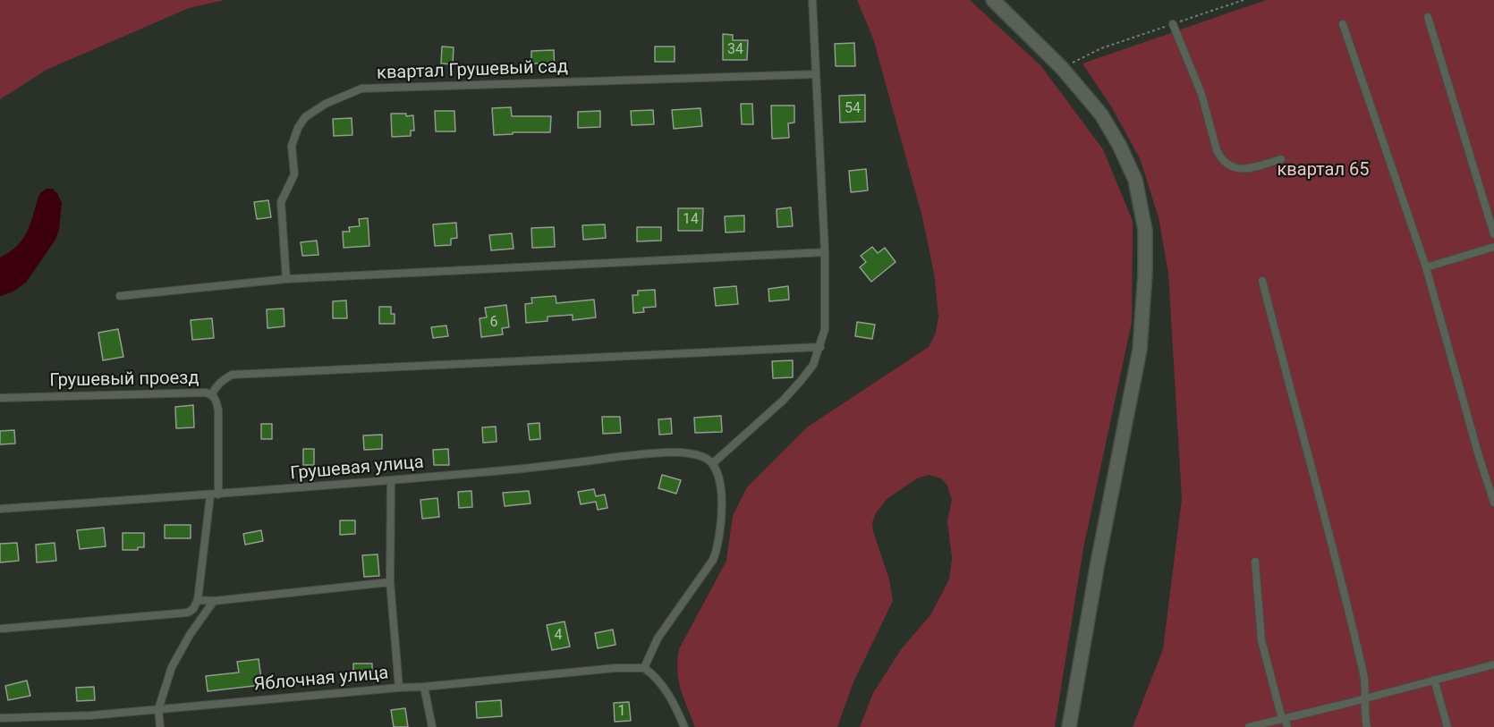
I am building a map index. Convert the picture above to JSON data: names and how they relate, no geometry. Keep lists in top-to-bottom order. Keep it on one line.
{"streets":{"lane":["квартал Грушевый сад","Грушевый проезд","Грушевая улица","Яблочная улица"]},"crossings":[["Грушевый проезд","Грушевая улица"]],"parks":["квартал 65"],"house_numbers":["34","54","14","6","4","1"]}
